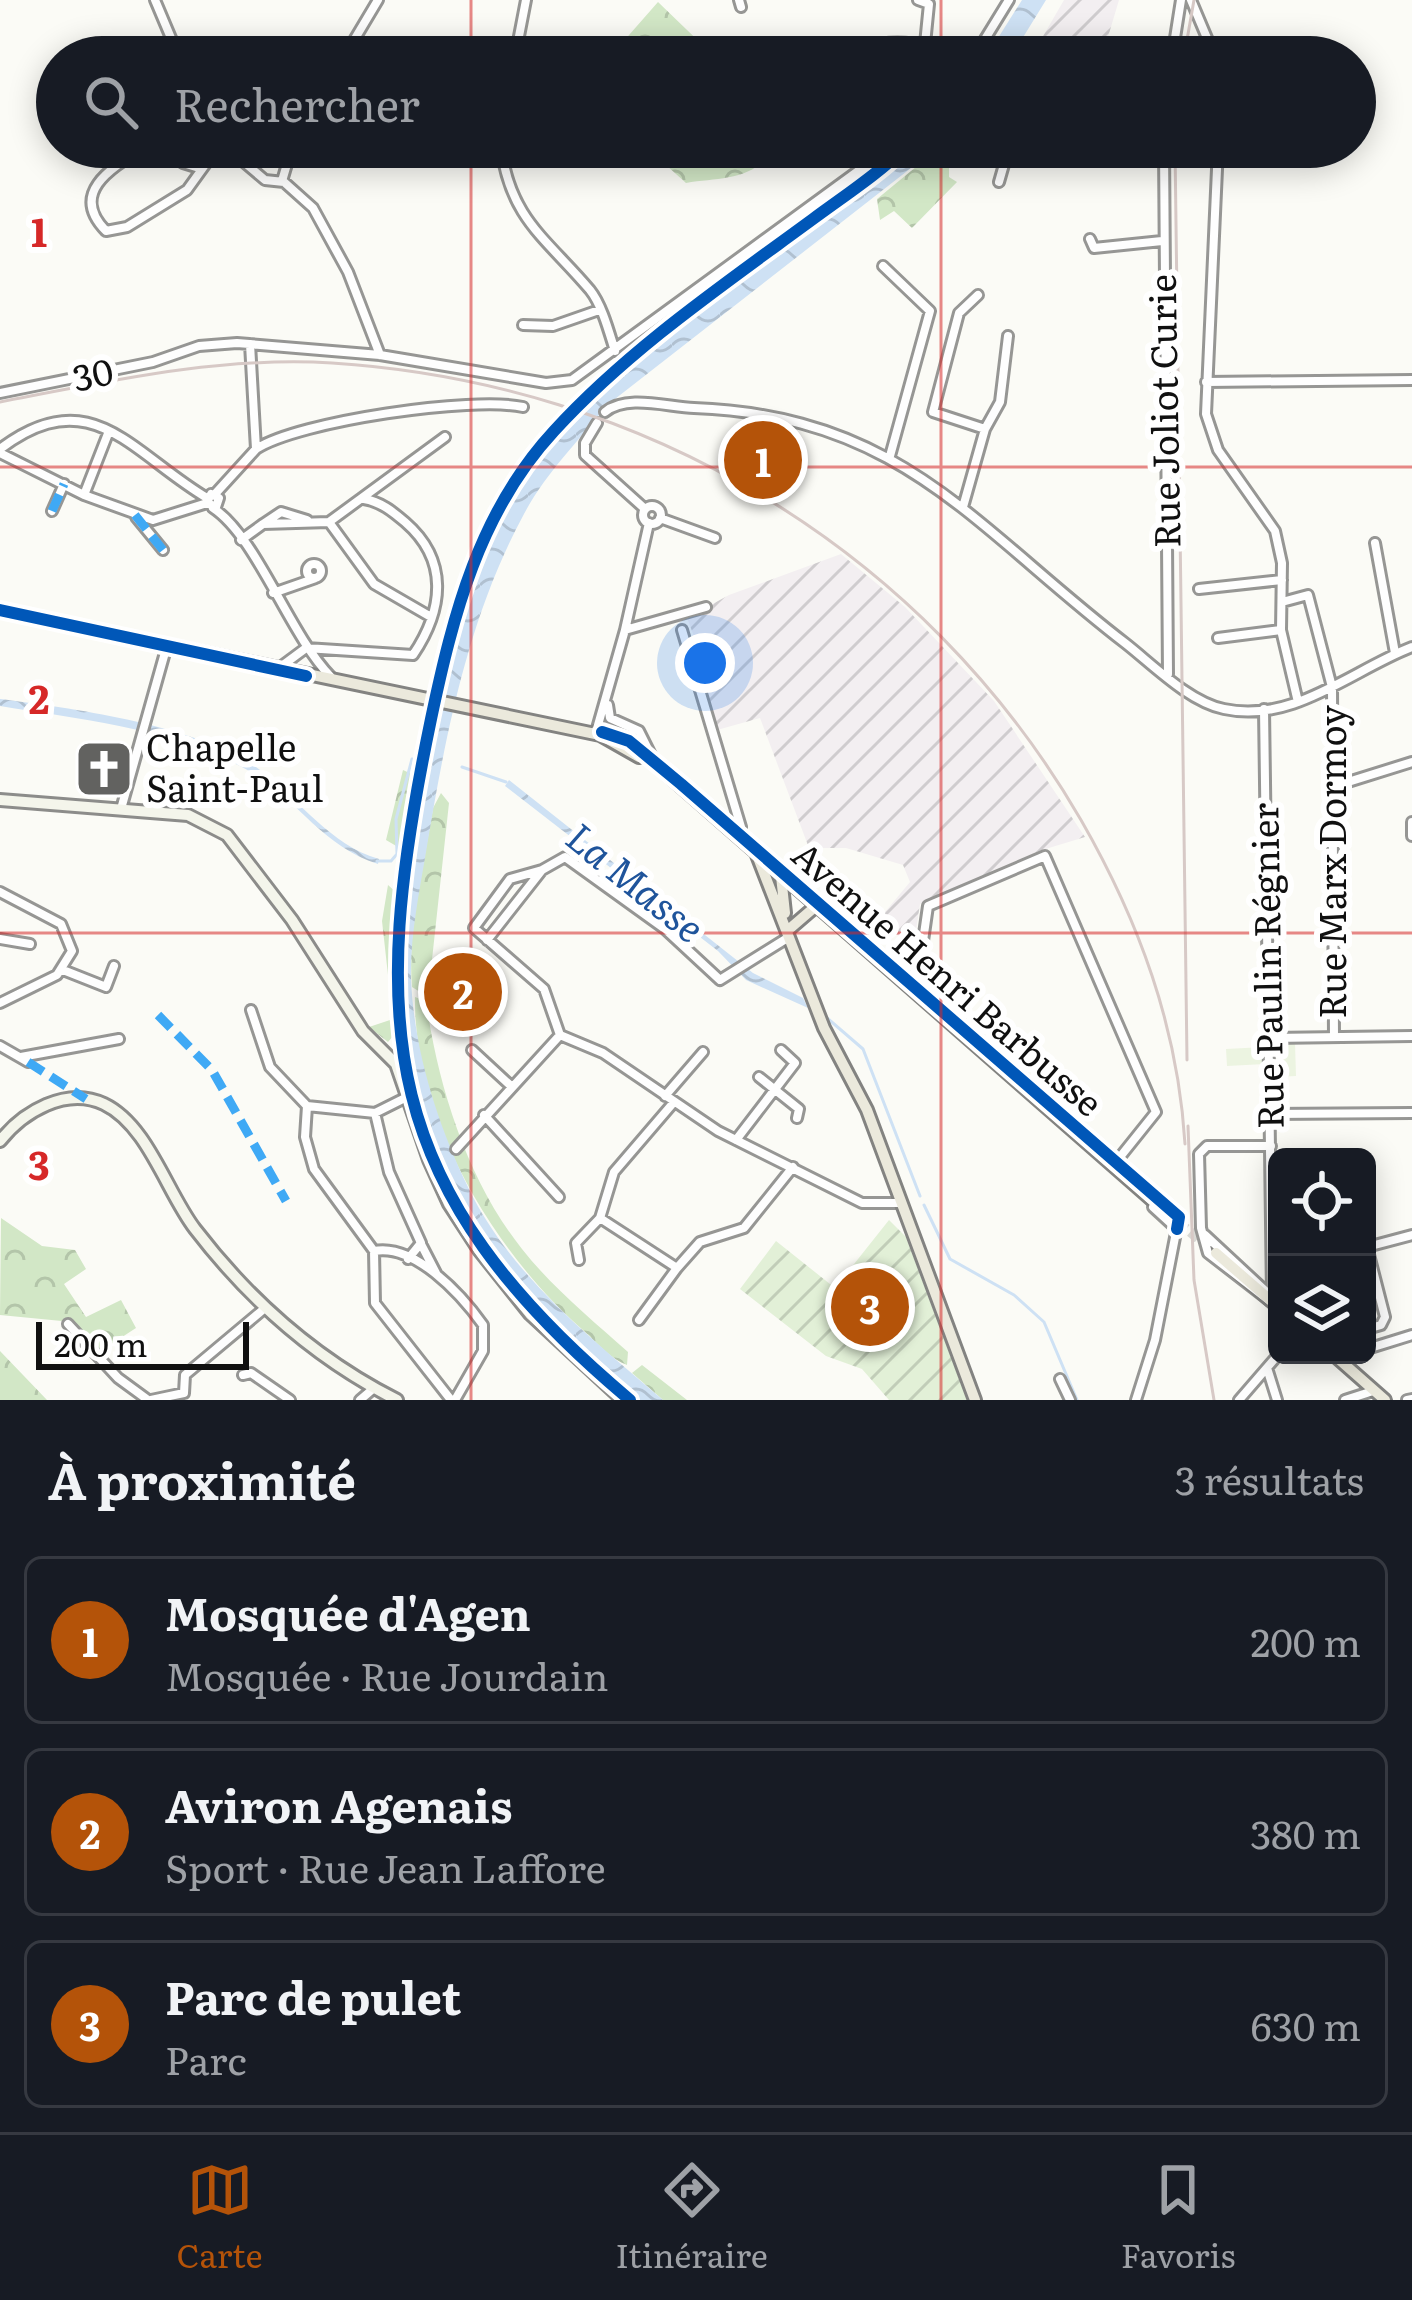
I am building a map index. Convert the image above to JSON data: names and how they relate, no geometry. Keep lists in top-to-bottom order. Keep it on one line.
{"streets":{"main road":["Avenue Henri Barbusse"],"street":["30","Rue Joliot Curie","Rue Marx Dormoy","Rue Paulin Régnier"]},"water":["La Masse"],"places":{"church":["Chapelle Saint-Paul"]},"scale_bar":"200 m","page":{"search":"Rechercher","pins":["1","2","3"],"scale":"200 m","heading":["À proximité","3 résultats"],"list":[{"mark":"1","name":"Mosquée d'Agen","note":"Mosquée · Rue Jourdain","value":"200 m"},{"mark":"2","name":"Aviron Agenais","note":"Sport · Rue Jean Laffore","value":"380 m"},{"mark":"3","name":"Parc de pulet","note":"Parc","value":"630 m"}],"nav":["Carte","Itinéraire","Favoris"]},"grid":{"rows":["1","2","3"]}}
